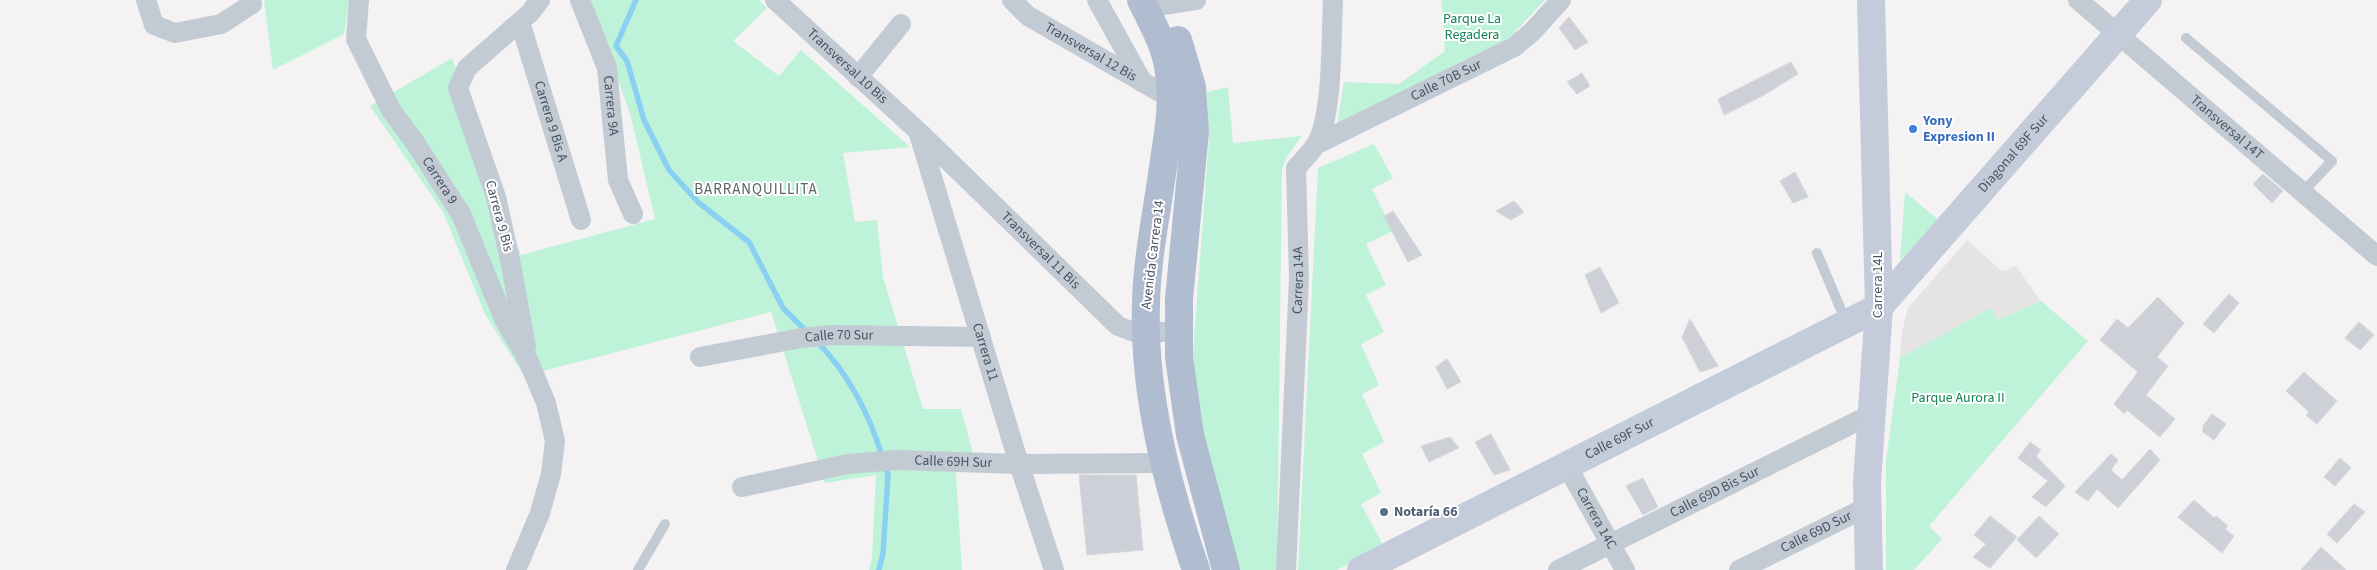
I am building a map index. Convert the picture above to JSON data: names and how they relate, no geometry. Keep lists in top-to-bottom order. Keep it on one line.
{"streets":{"main road":["Avenida Carrera 14"],"street":["Transversal 12 Bis","Transversal 10 Bis","Calle 70B Sur","Carrera 9A","Carrera 9 Bis A","Transversal 14T","Diagonal 69F Sur","Carrera 9","Carrera 9 Bis","Transversal 11 Bis","Carrera 14A","Carrera 14L","Calle 70 Sur","Carrera 11","Calle 69F Sur","Calle 69H Sur","Calle 69D Bis Sur","Carrera 14C","Calle 69D Sur"]},"crossings":[["Transversal 12 Bis","Avenida Carrera 14"],["Transversal 10 Bis","Transversal 11 Bis"],["Transversal 10 Bis","Carrera 11"],["Calle 70B Sur","Carrera 14A"],["Carrera 9 Bis A","Carrera 9 Bis"],["Transversal 14T","Diagonal 69F Sur"],["Diagonal 69F Sur","Carrera 14L"],["Diagonal 69F Sur","Calle 69F Sur"],["Carrera 9","Carrera 9 Bis"],["Transversal 11 Bis","Avenida Carrera 14"],["Transversal 11 Bis","Carrera 11"],["Avenida Carrera 14","Calle 69H Sur"],["Carrera 14L","Calle 69F Sur"],["Carrera 14L","Calle 69D Bis Sur"],["Carrera 14L","Calle 69D Sur"],["Calle 70 Sur","Carrera 11"],["Carrera 11","Calle 69H Sur"],["Calle 69F Sur","Carrera 14C"],["Calle 69D Bis Sur","Carrera 14C"]],"districts":["BARRANQUILLITA"],"parks":["Parque La Regadera","Parque Aurora II"],"places":["Yony Expresion II","Notaría 66"]}
